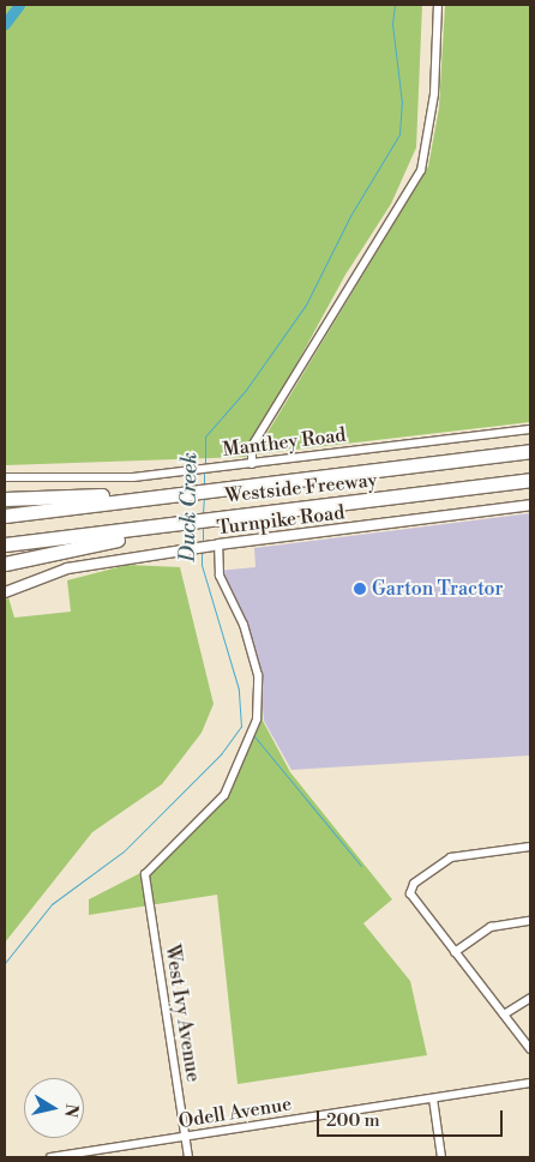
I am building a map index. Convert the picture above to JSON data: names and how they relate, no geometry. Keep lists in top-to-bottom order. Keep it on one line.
{"streets":{"highway":["Westside Freeway"],"street":["Manthey Road","Turnpike Road","West Ivy Avenue","Odell Avenue"]},"crossings":[["Turnpike Road","West Ivy Avenue"],["West Ivy Avenue","Odell Avenue"]],"water":["Duck Creek"],"places":["Garton Tractor"],"scale_bar":"200 m","north":"right"}
